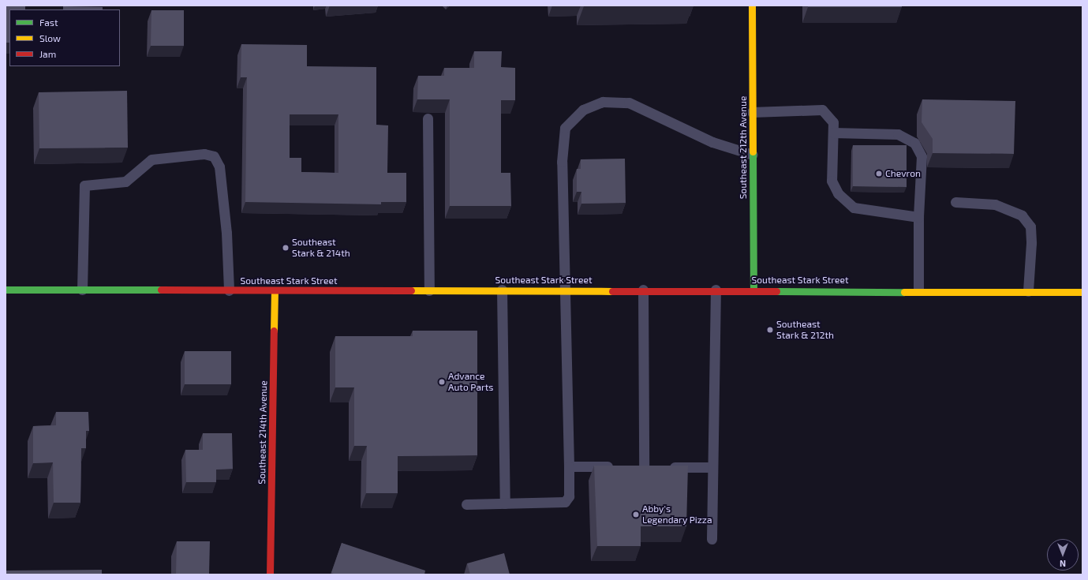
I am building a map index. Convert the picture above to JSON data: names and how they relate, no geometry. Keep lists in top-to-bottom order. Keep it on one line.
{"streets":{"main road":["Southeast 212th Avenue","Southeast Stark Street","Southeast 214th Avenue"]},"crossings":[["Southeast 212th Avenue","Southeast Stark Street"],["Southeast Stark Street","Southeast 214th Avenue"]],"places":["Chevron","Southeast Stark & 214th","Southeast Stark & 212th","Advance Auto Parts","Abby's Legendary Pizza"],"legend":["Fast","Slow","Jam"],"north":"bottom"}
